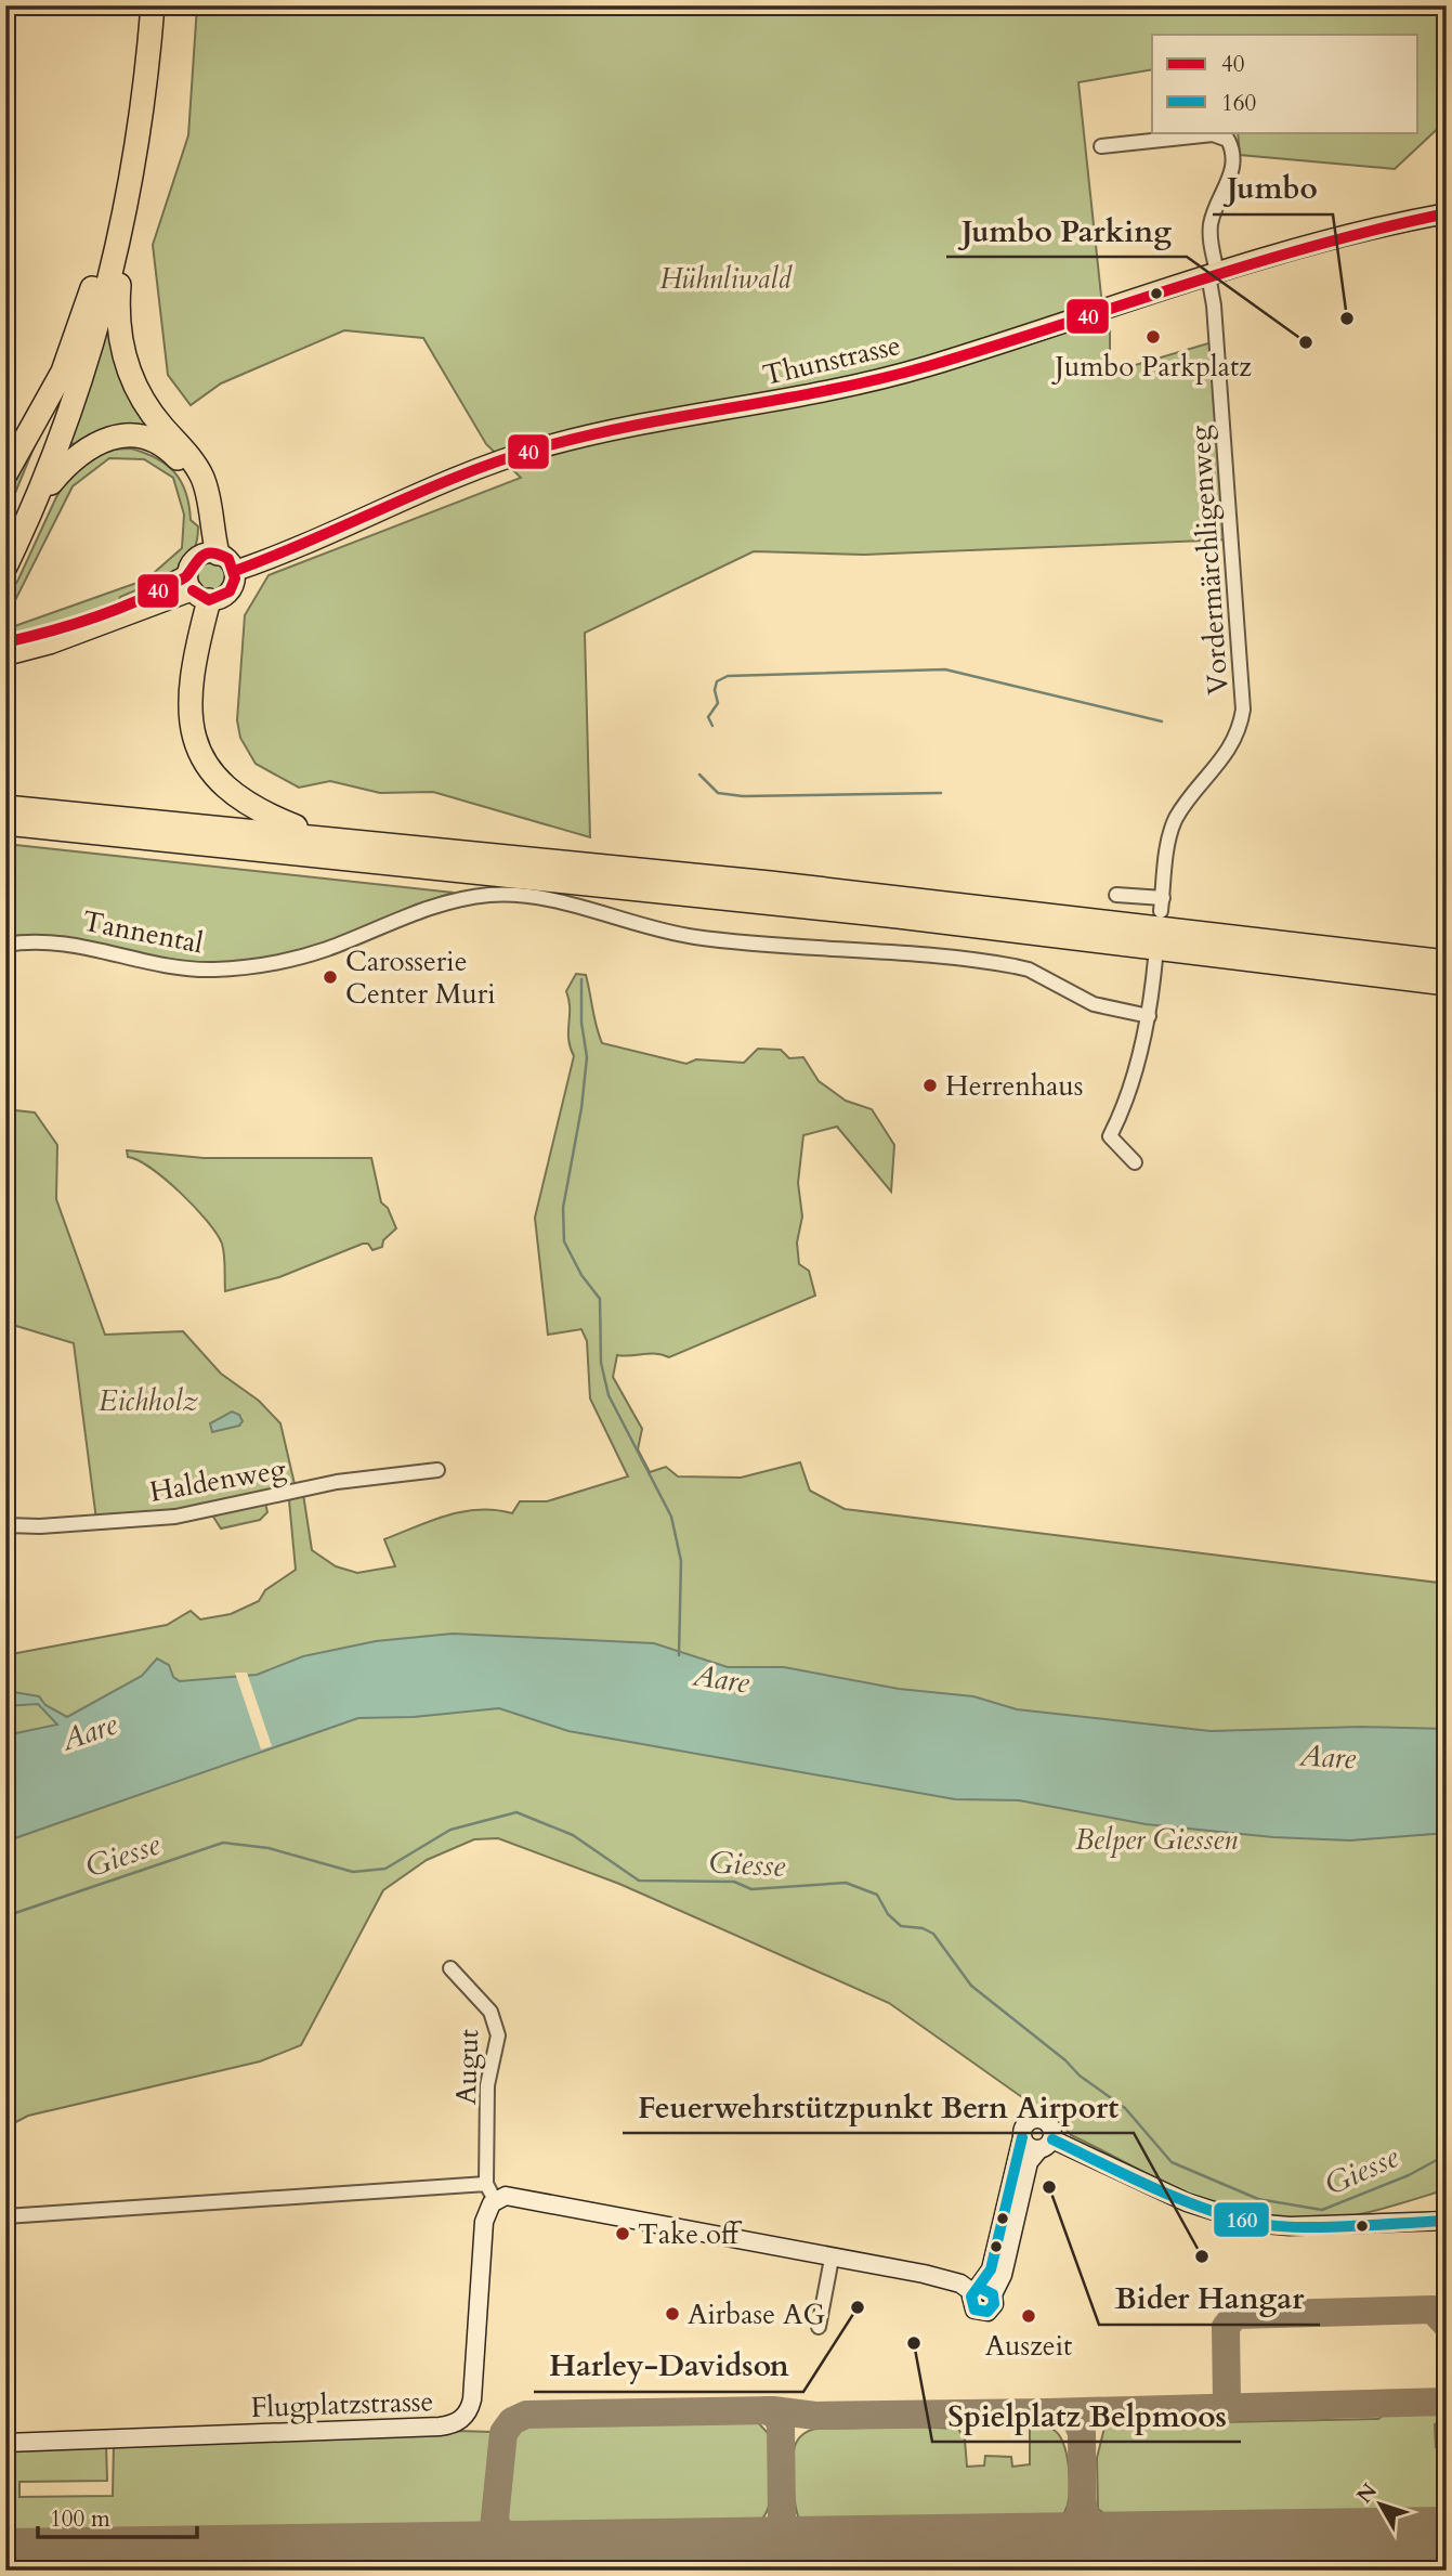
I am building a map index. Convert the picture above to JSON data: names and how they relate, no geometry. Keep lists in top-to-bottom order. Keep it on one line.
{"streets":{"main road":["Thunstrasse"],"street":["Vordermärchligenweg","Tannental","Haldenweg","Augut","Flugplatzstrasse"]},"crossings":[["Thunstrasse","Vordermärchligenweg"],["Augut","Flugplatzstrasse"]],"water":["Aare","Giesse"],"parks":["Hühnliwald","Eichholz","Belper Giessen"],"places":["Jumbo","Jumbo Parkplatz","Jumbo Parking","Carosserie Center Muri","Herrenhaus","Bider Hangar","Take off","Feuerwehrstützpunkt Bern Airport","Harley-Davidson","Airbase AG","Auszeit","Spielplatz Belpmoos"],"lines":["transit line 40","transit line 160"],"legend":["40","160"],"scale_bar":"100 m","north":"top left"}
